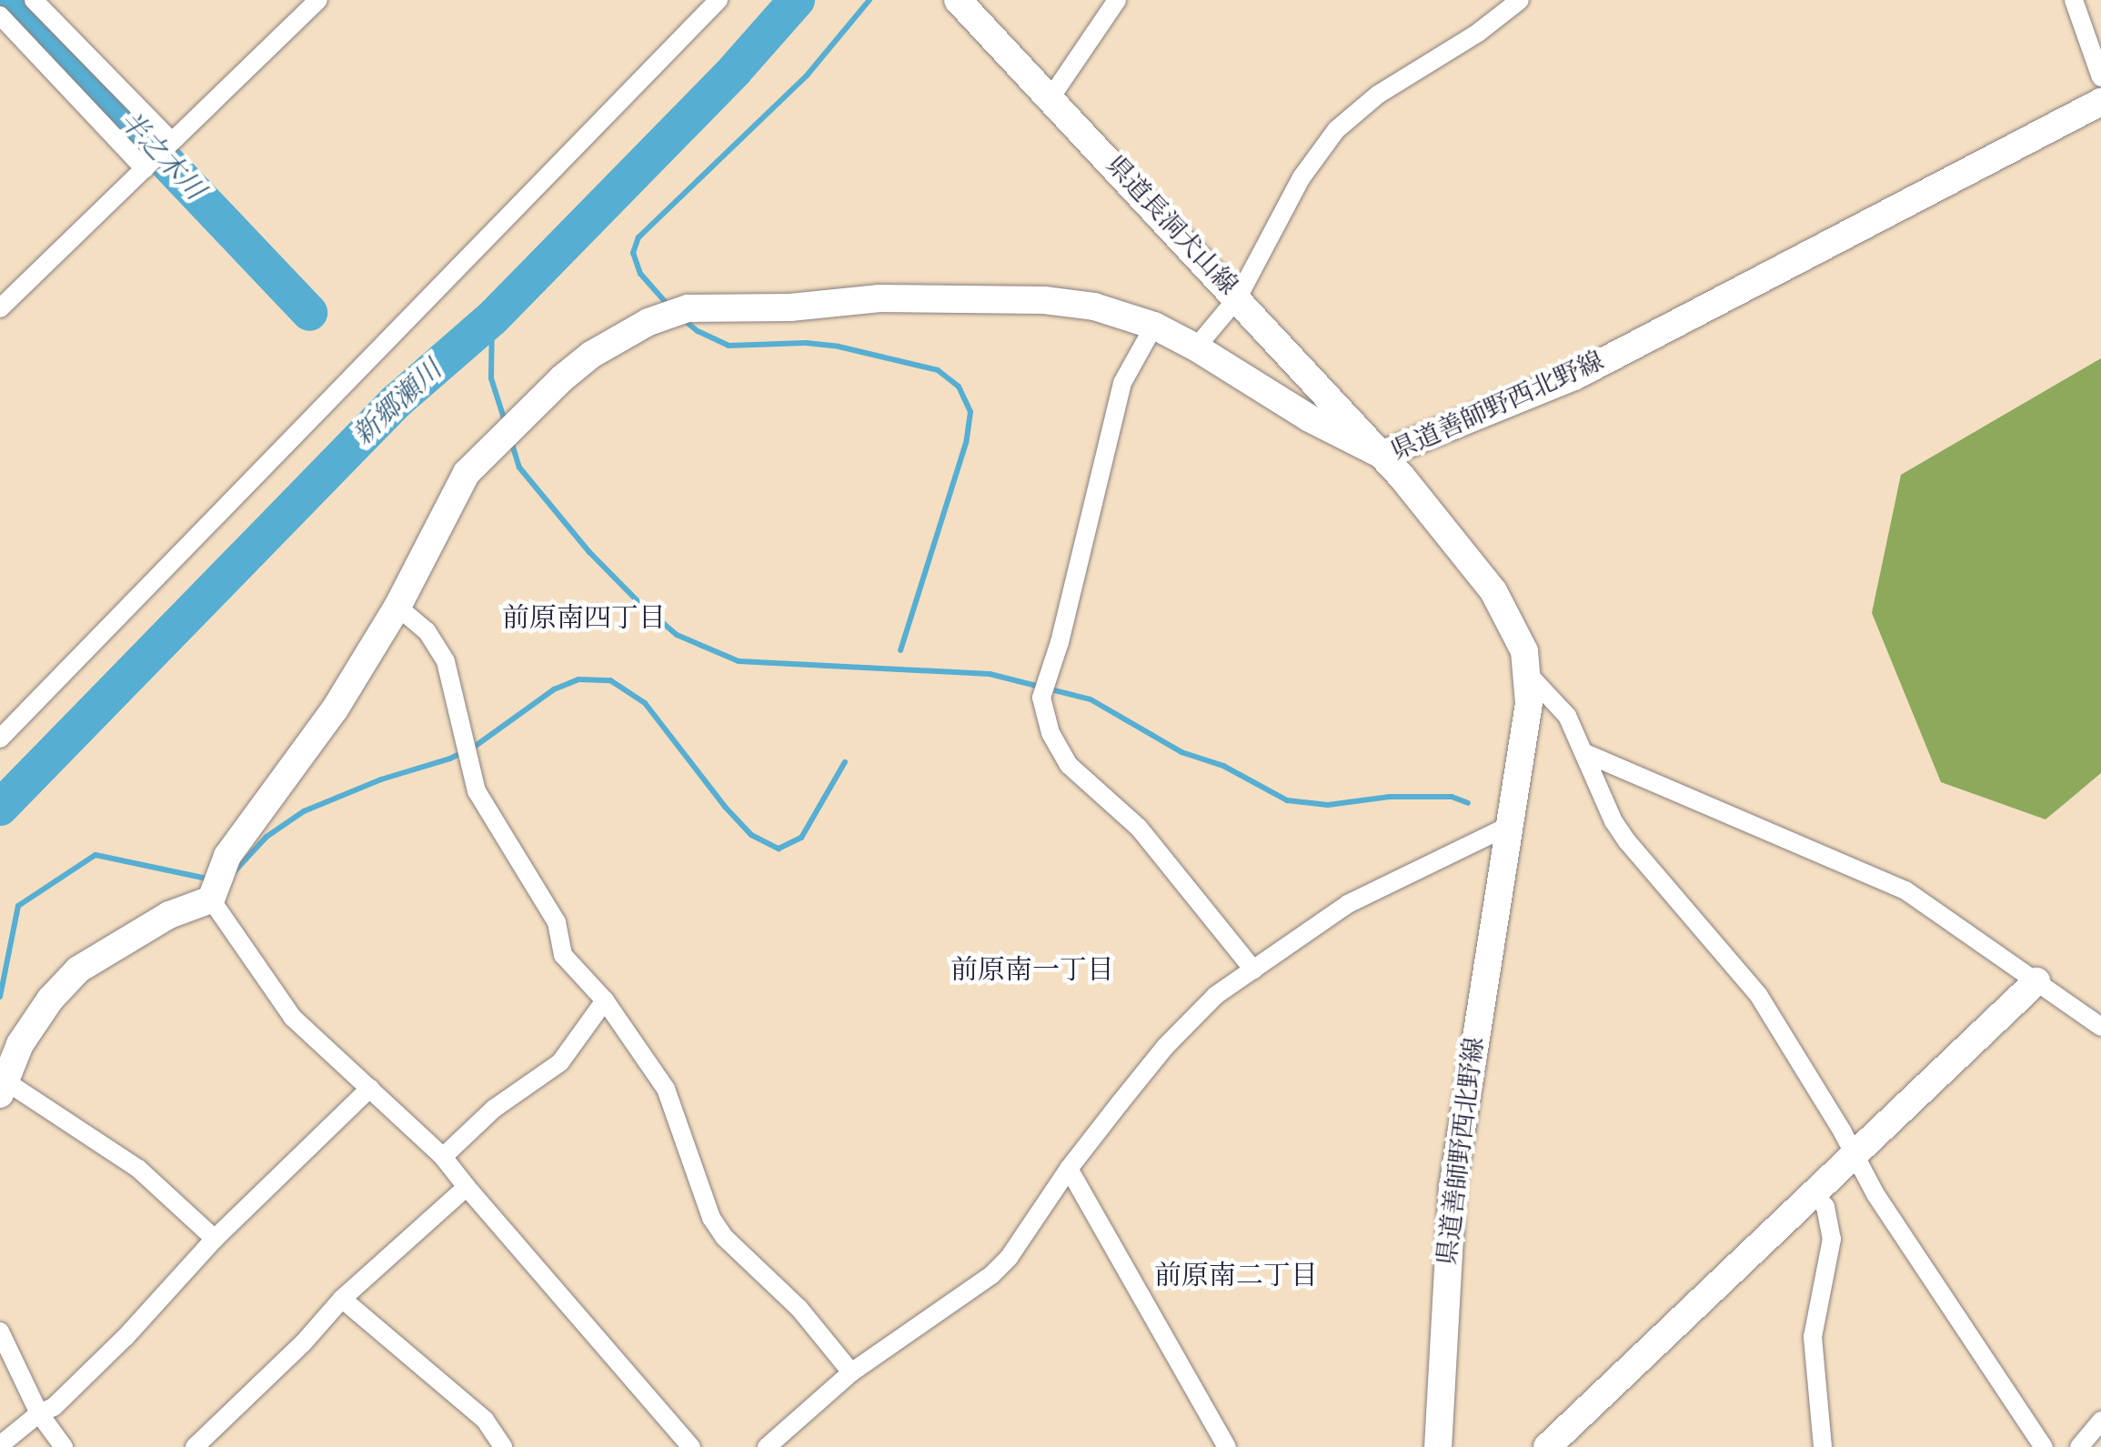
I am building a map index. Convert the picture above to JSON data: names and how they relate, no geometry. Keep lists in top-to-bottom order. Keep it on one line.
{"streets":{"main road":["県道長洞犬山線","県道善師野西北野線"]},"crossings":[["県道長洞犬山線","県道善師野西北野線"]],"districts":["前原南四丁目","前原南一丁目","前原南二丁目"],"water":["半之木川","新郷瀬川"]}
